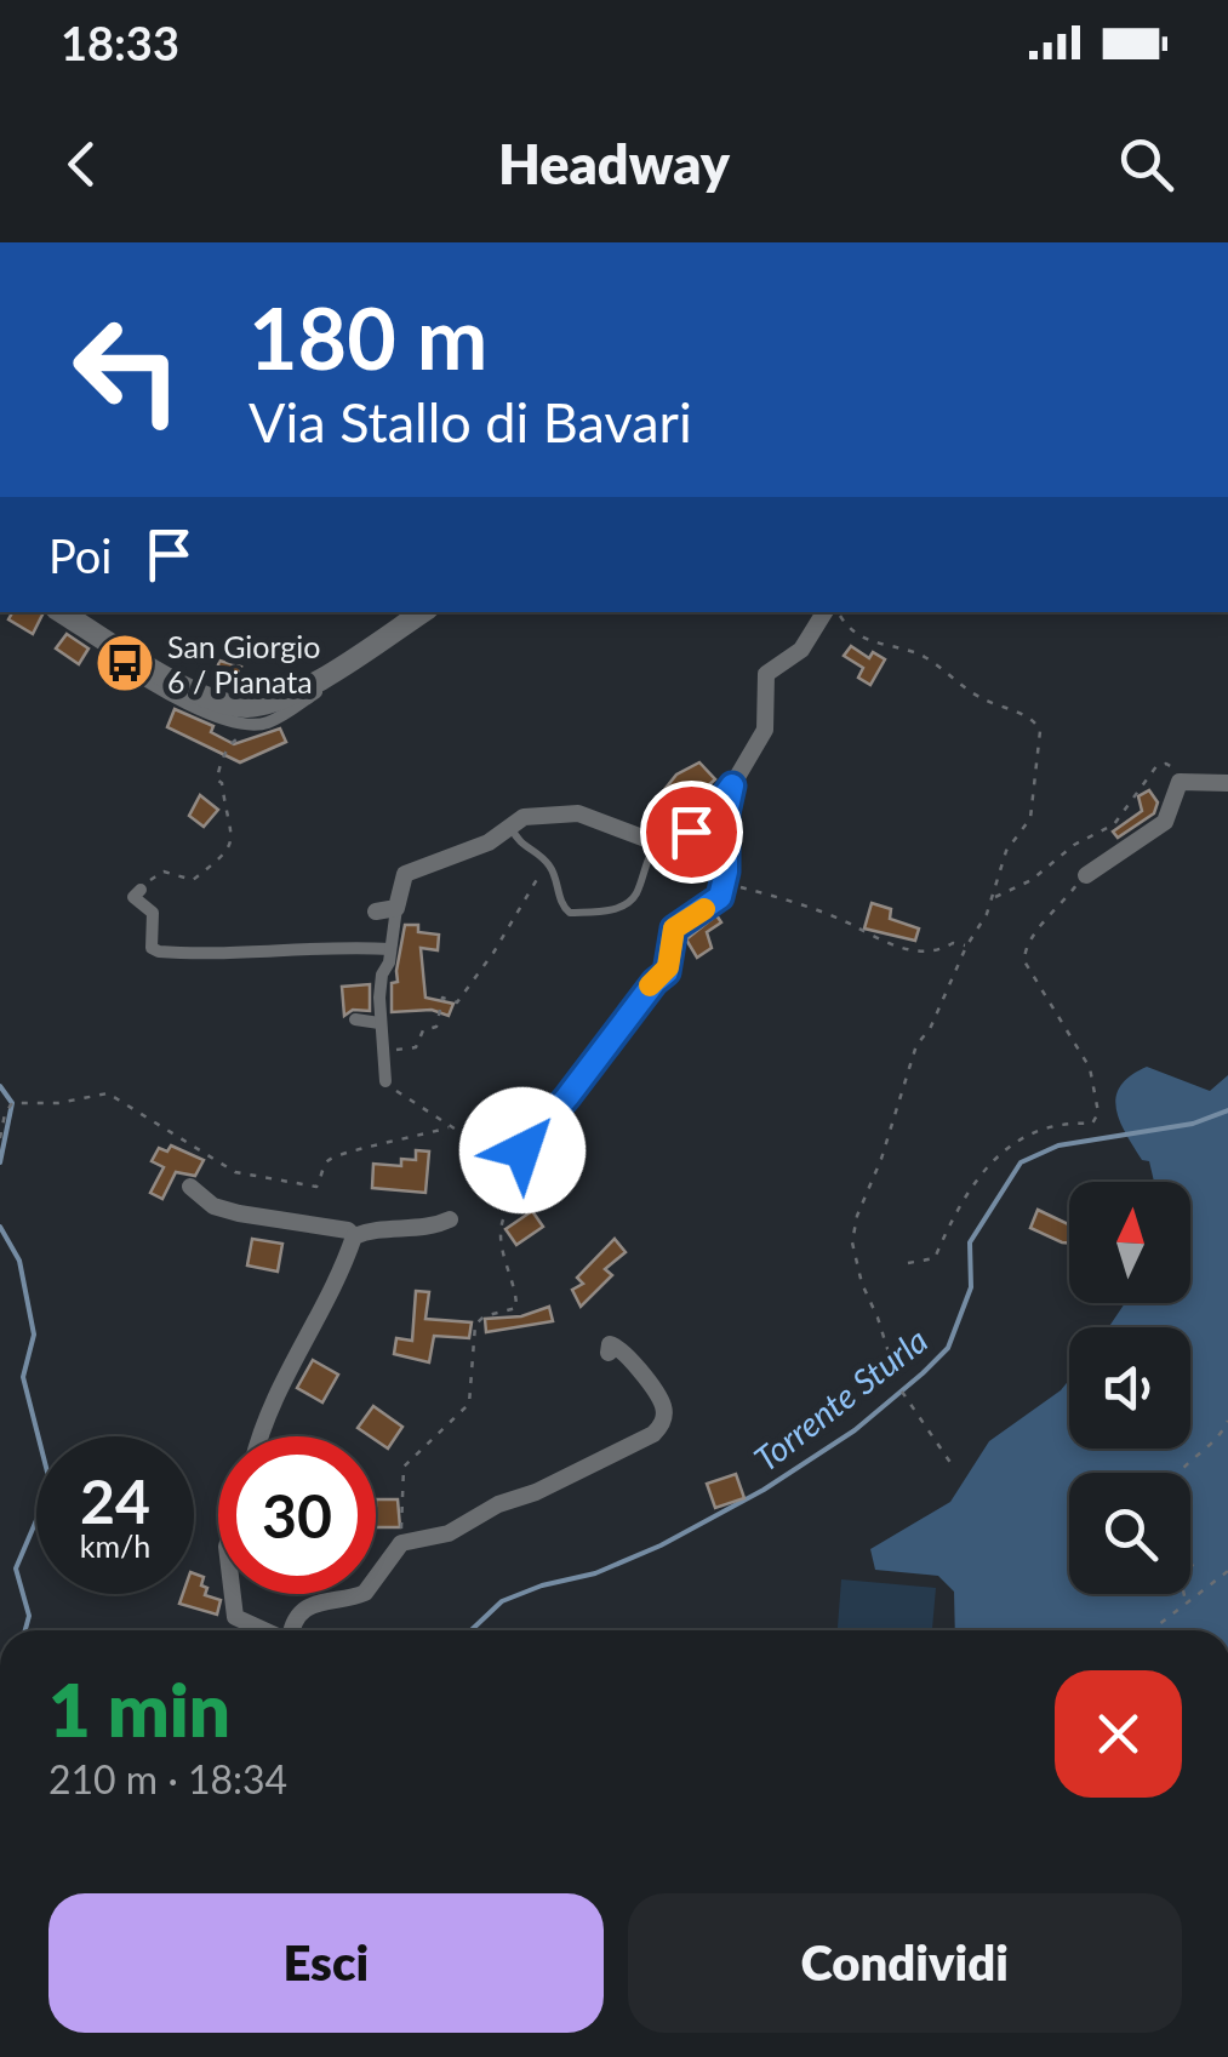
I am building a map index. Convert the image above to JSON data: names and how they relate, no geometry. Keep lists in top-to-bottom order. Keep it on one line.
{"water":["Torrente Sturla"],"places":{"bus stop":["San Giorgio 6 / Pianata"]},"north":"top","page":{"status":"18:33","header":"Headway","turn":["180 m","Via Stallo di Bavari"],"then":"Poi","speed":"24 km/h","limit":"30","heading":["1 min","210 m · 18:34"],"buttons":["Esci","Condividi"]}}
